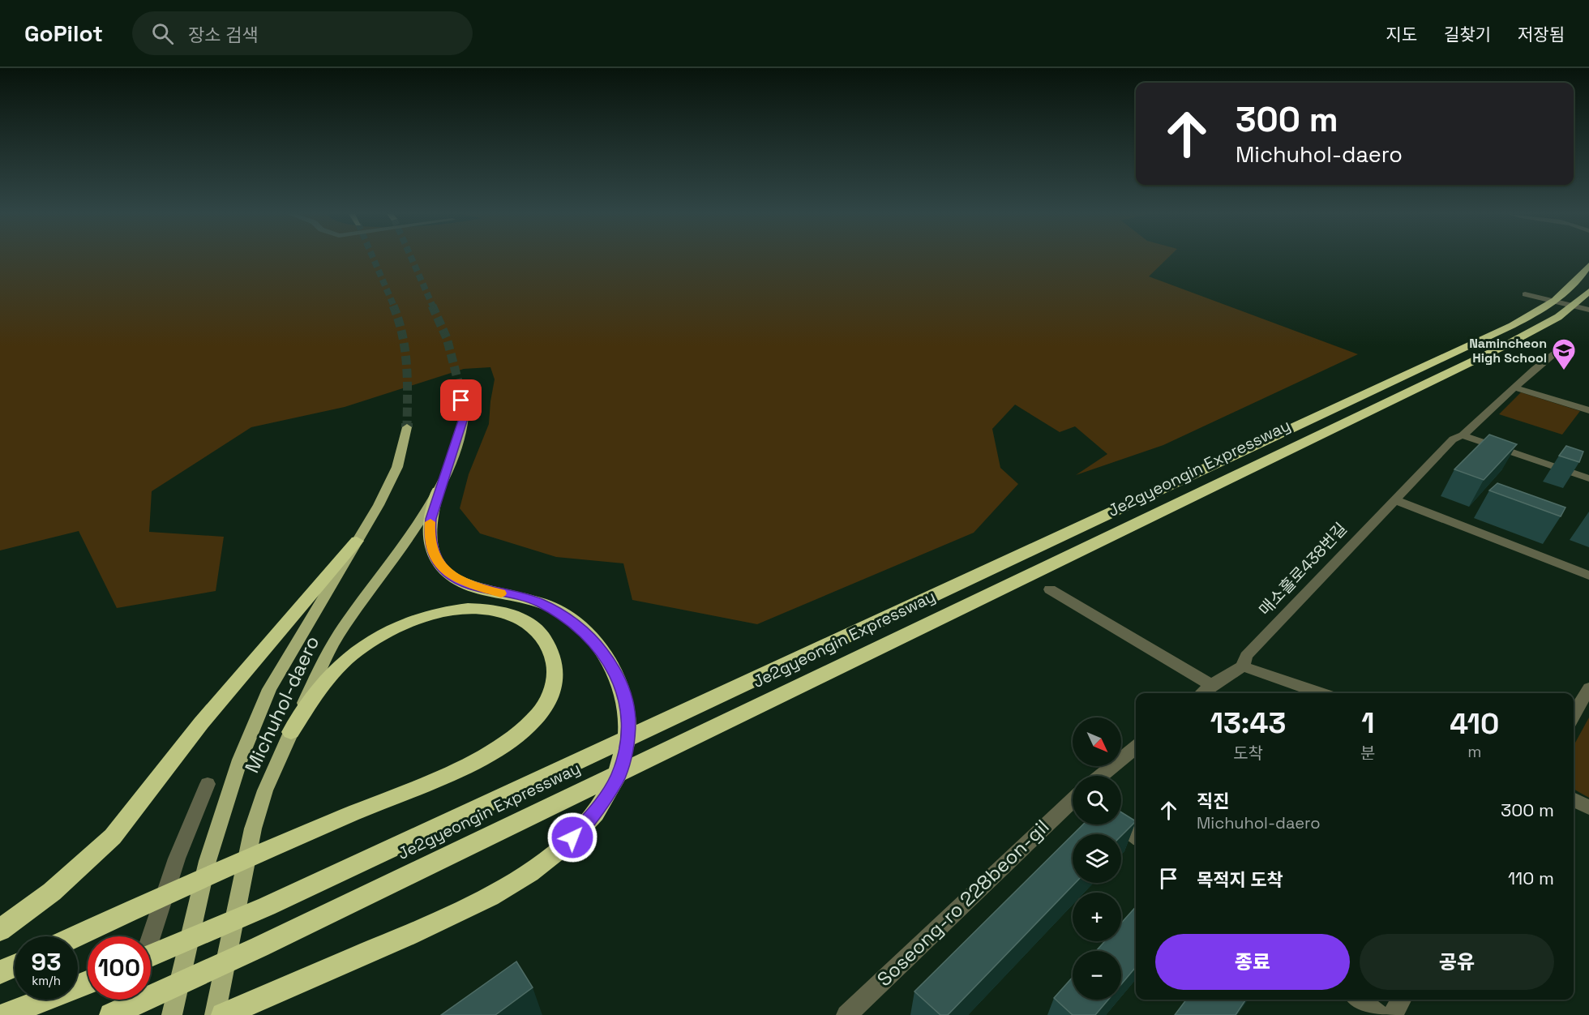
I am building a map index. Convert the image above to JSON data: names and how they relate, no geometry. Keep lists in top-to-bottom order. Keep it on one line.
{"streets":{"highway":["Je2gyeongin Expressway"],"main road":["Michuhol-daero"],"street":["매소홀로438번길","Soseong-ro 228beon-gil"]},"places":{"school or university":["Namincheon High School"]},"north":"bottom right","page":{"header":"GoPilot","search":"장소 검색","nav":["지도","길찾기","저장됨"],"turn":["300 m","Michuhol-daero"],"eta":["13:43","도착","1","분","410","m"],"map_buttons":["+","−"],"list":[{"name":"직진","note":"Michuhol-daero","value":"300 m"},{"name":"목적지 도착","value":"110 m"}],"buttons":["종료","공유"],"speed":"93 km/h","limit":"100"}}
